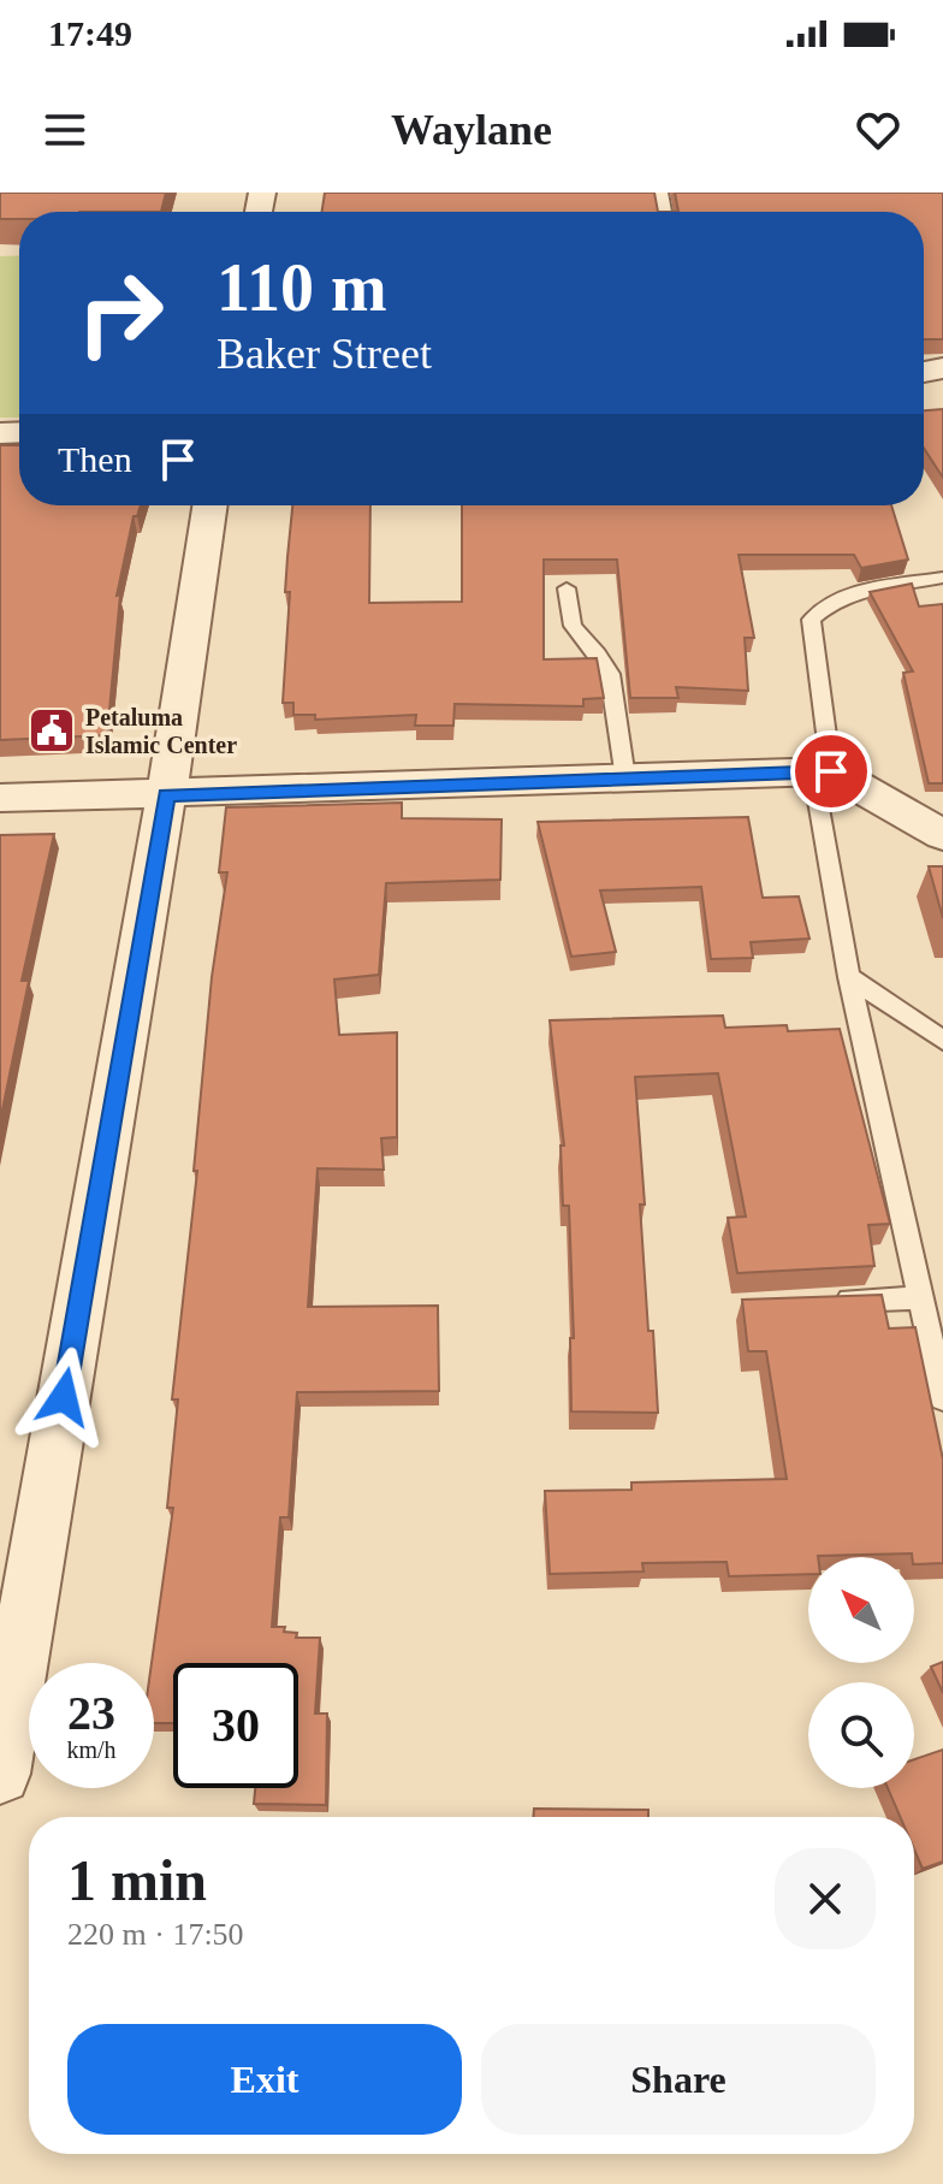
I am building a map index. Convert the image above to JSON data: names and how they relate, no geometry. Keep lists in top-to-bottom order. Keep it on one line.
{"places":{"public building":["Petaluma Islamic Center"]},"north":"top left","page":{"status":"17:49","header":"Waylane","turn":["110 m","Baker Street"],"then":"Then","speed":"23 km/h","limit":"30","heading":["1 min","220 m · 17:50"],"buttons":["Exit","Share"]}}
